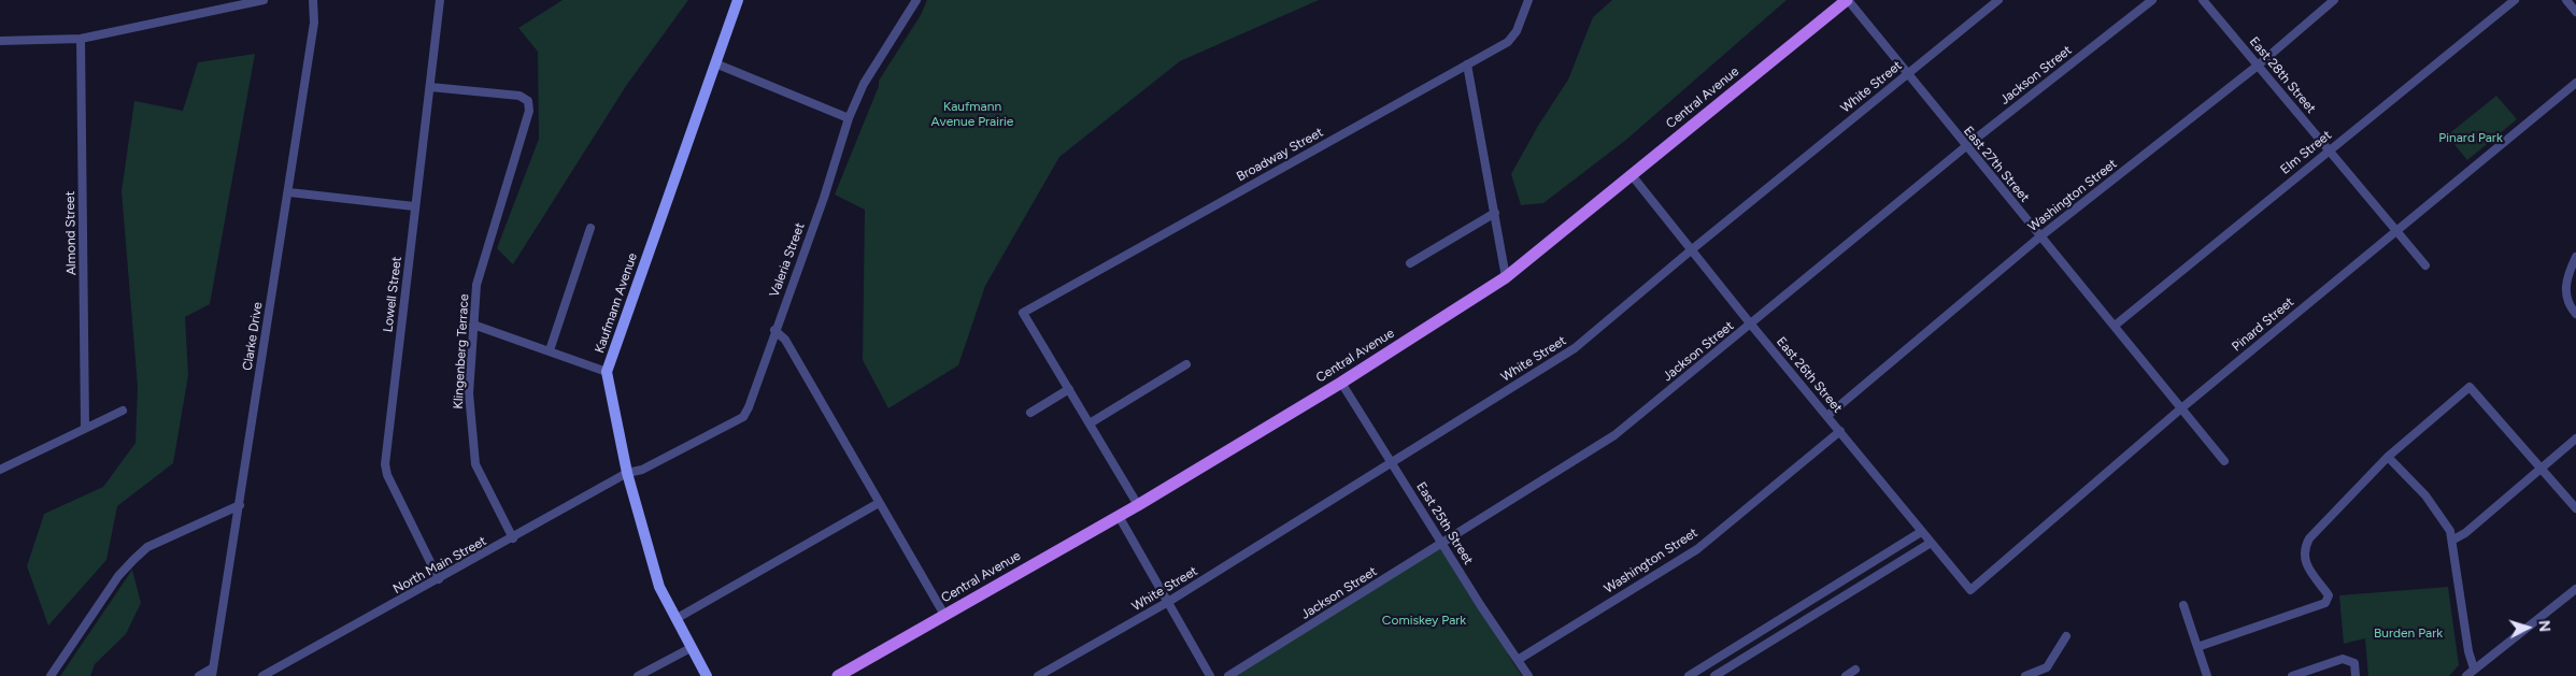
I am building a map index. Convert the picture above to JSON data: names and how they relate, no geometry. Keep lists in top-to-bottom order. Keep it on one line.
{"streets":{"main road":["Central Avenue","Kaufmann Avenue"],"street":["Jackson Street","East 28th Street","White Street","Elm Street","Broadway Street","East 27th Street","Washington Street","Almond Street","Valeria Street","Lowell Street","Pinard Street","Clarke Drive","Klingenberg Terrace","East 26th Street","East 25th Street","North Main Street"]},"crossings":[["Jackson Street","East 27th Street"],["Jackson Street","East 26th Street"],["Jackson Street","East 25th Street"],["East 28th Street","Elm Street"],["East 28th Street","Washington Street"],["East 28th Street","Pinard Street"],["White Street","East 27th Street"],["White Street","East 26th Street"],["White Street","East 25th Street"],["Central Avenue","East 27th Street"],["Central Avenue","East 26th Street"],["Central Avenue","East 25th Street"],["Elm Street","East 27th Street"],["East 27th Street","Washington Street"],["East 27th Street","Pinard Street"],["Washington Street","East 26th Street"],["Washington Street","East 25th Street"],["Valeria Street","Kaufmann Avenue"],["Valeria Street","North Main Street"],["Lowell Street","Klingenberg Terrace"],["Lowell Street","North Main Street"],["Kaufmann Avenue","North Main Street"],["Pinard Street","East 26th Street"],["Klingenberg Terrace","North Main Street"]],"parks":["Kaufmann Avenue Prairie","Pinard Park","Comiskey Park","Burden Park"],"north":"right"}
